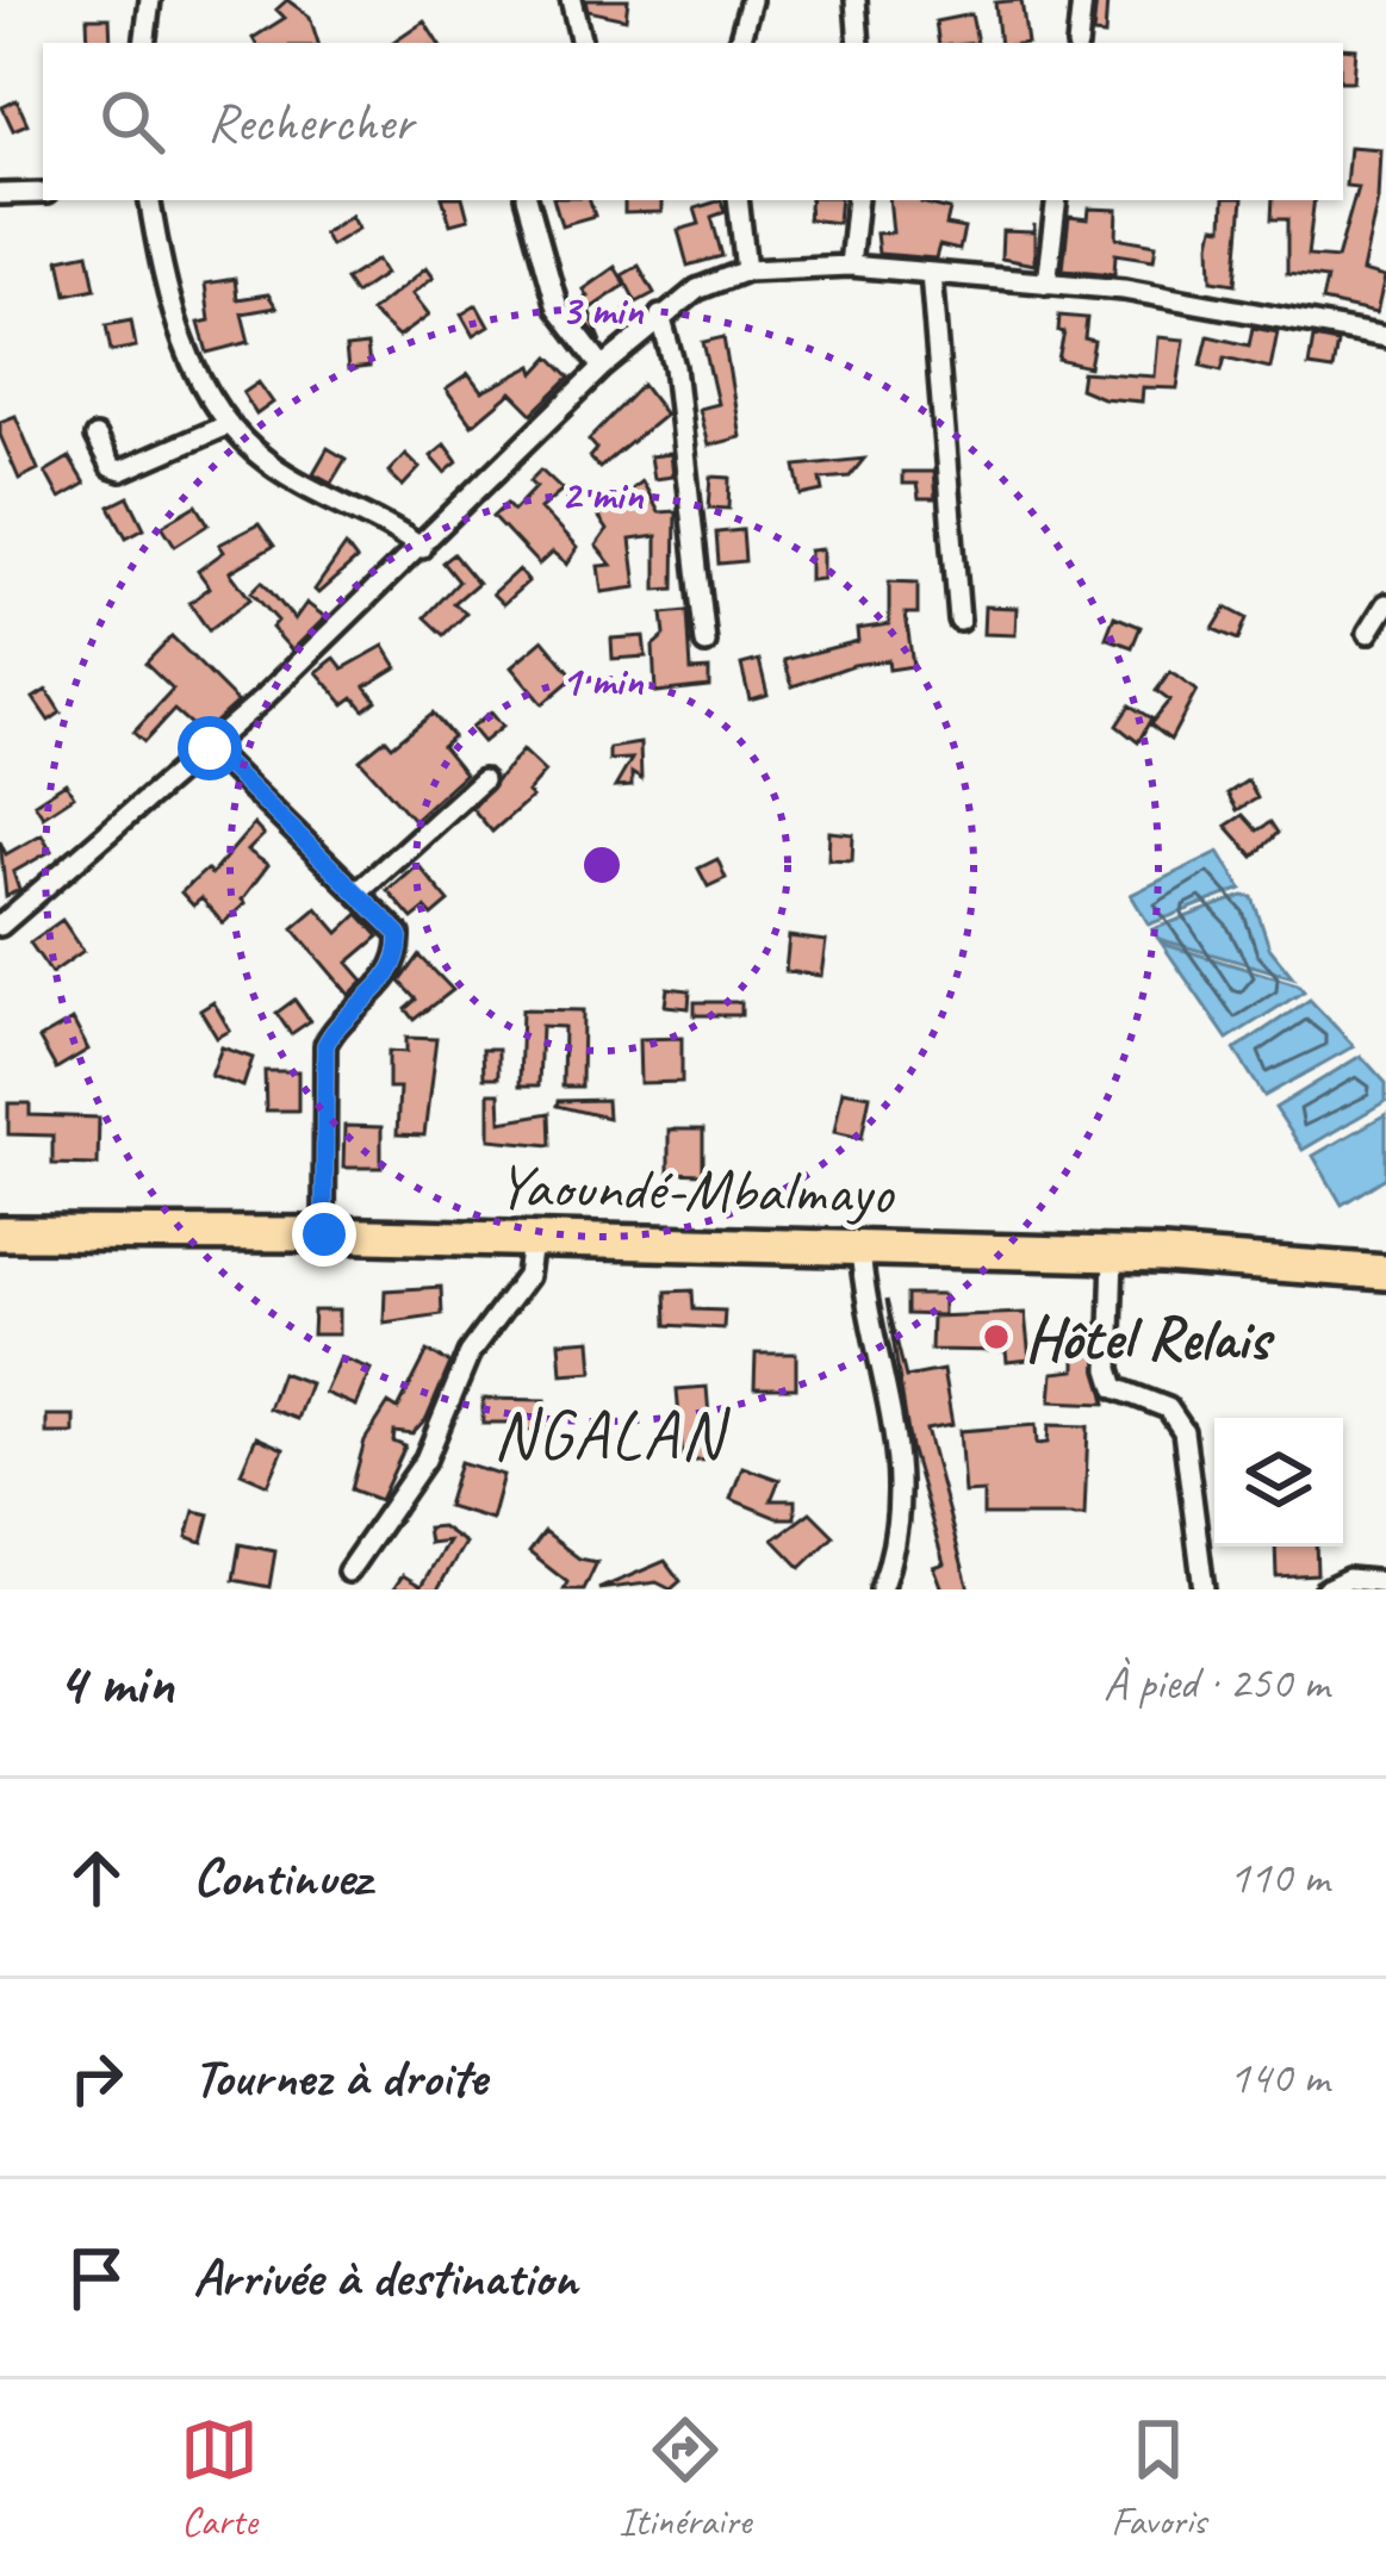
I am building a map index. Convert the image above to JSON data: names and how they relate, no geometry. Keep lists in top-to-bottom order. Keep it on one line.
{"streets":{"highway":["Yaoundé-Mbalmayo"]},"districts":["NGALAN"],"places":["Hôtel Relais"],"page":{"search":"Rechercher","heading":["4 min","À pied · 250 m"],"list":[["Continuez","110 m"],["Tournez à droite","140 m"],"Arrivée à destination"],"nav":["Carte","Itinéraire","Favoris"]},"rings":["3 min","2 min","1 min"]}
